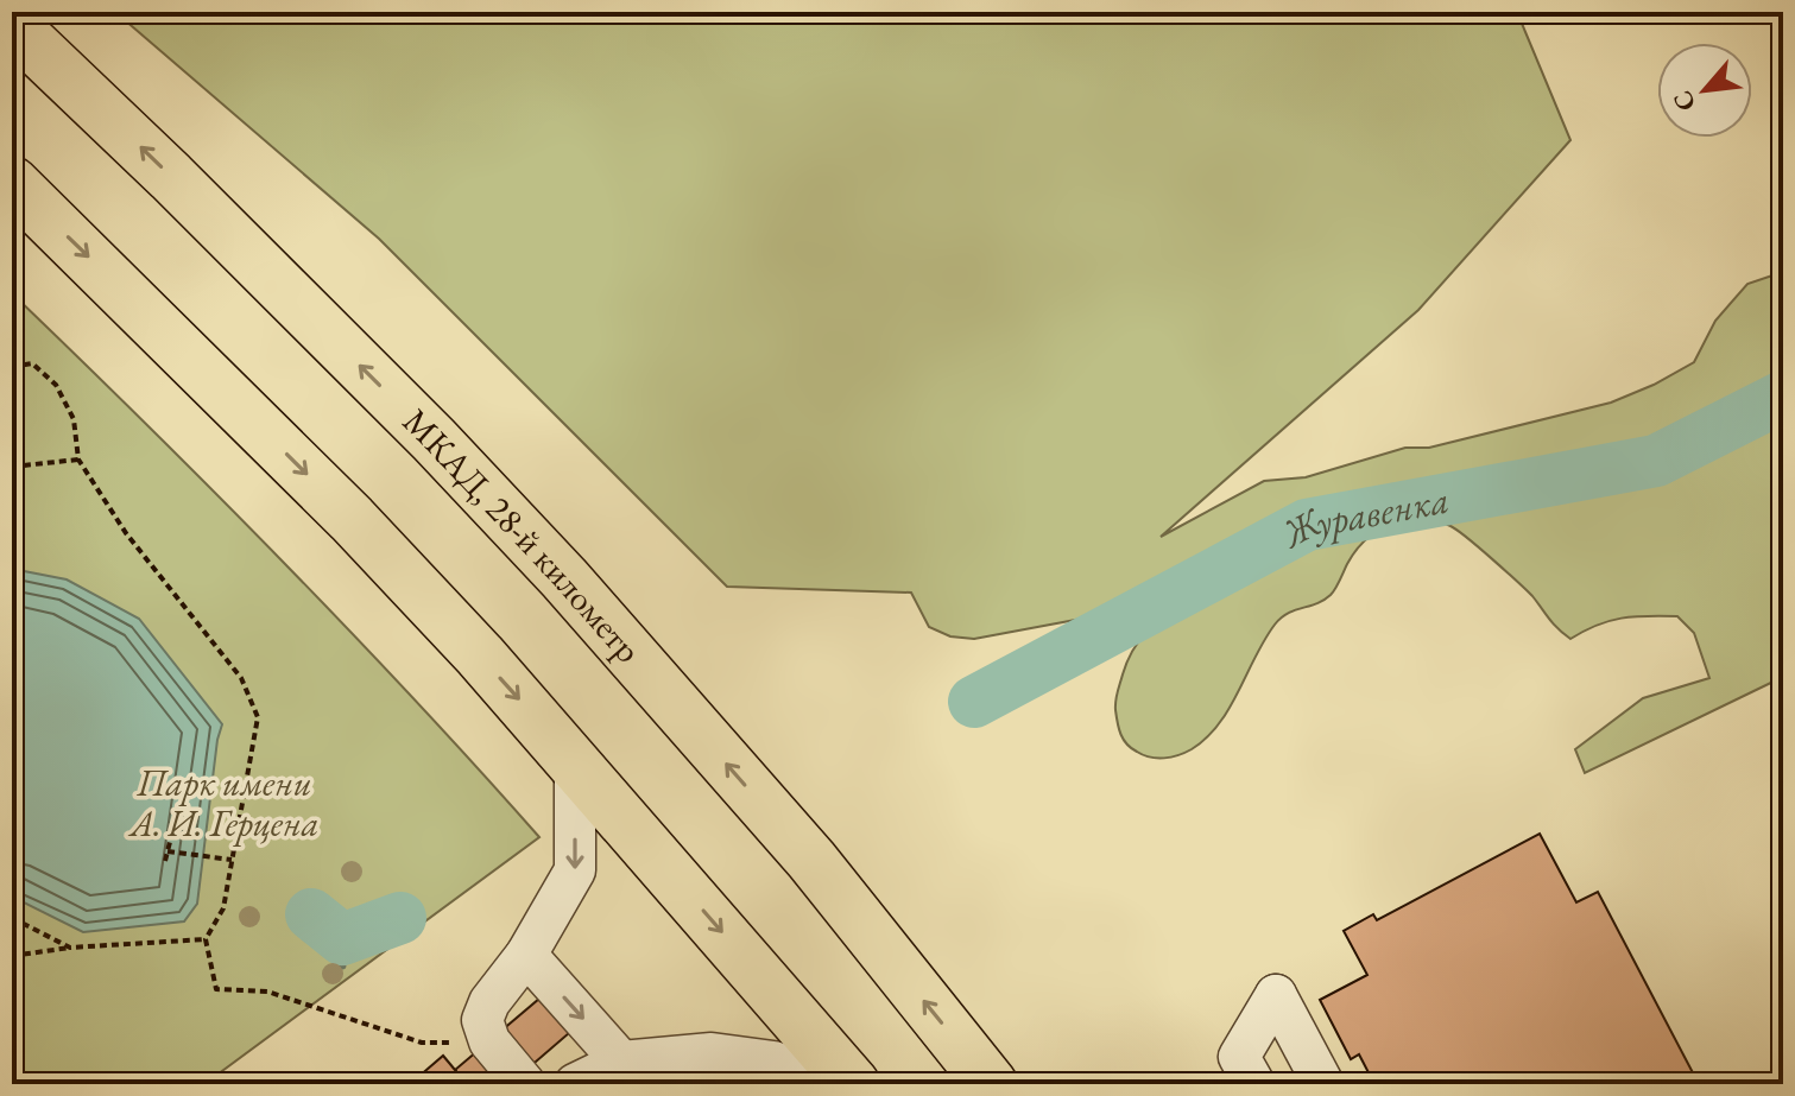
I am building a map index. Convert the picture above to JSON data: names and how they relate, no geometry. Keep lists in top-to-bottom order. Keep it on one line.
{"streets":{"highway":["МКАД, 28-й километр"]},"water":["Журавенка"],"parks":["Парк имени А. И. Герцена"],"north":"bottom left"}
